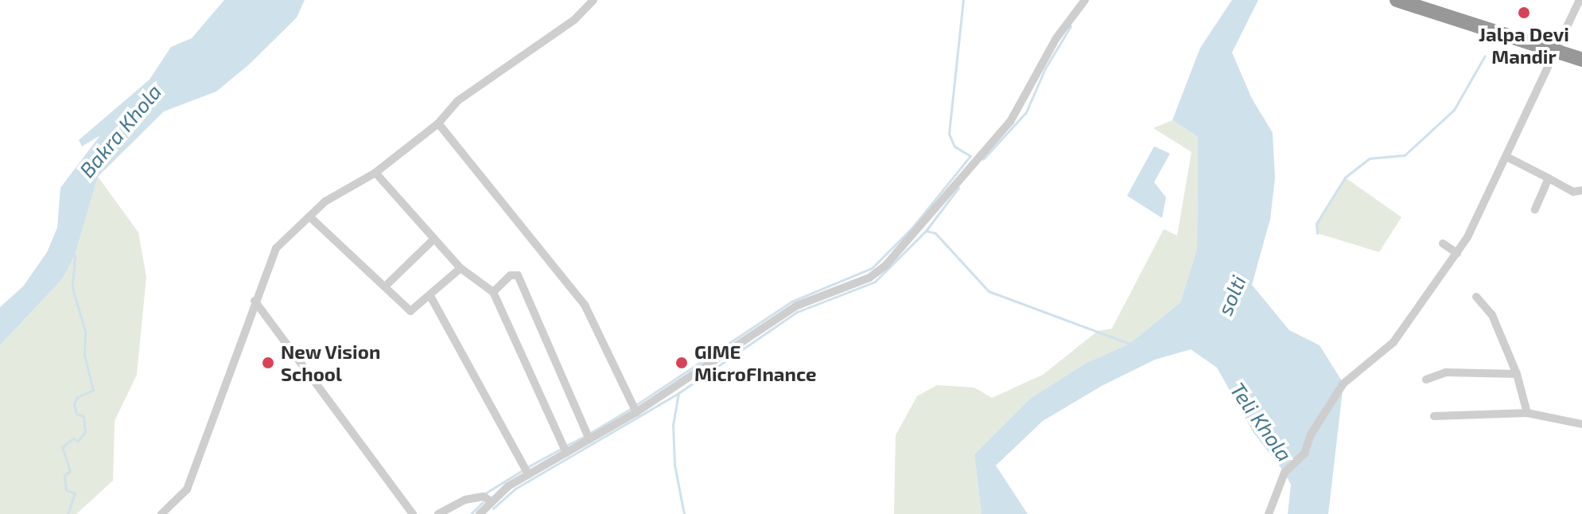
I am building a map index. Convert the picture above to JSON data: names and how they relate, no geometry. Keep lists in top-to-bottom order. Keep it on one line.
{"water":["Bakra Khola","solti","Teli Khola"],"places":["Jalpa Devi Mandir","New Vision School","GIME MicroFInance"]}
